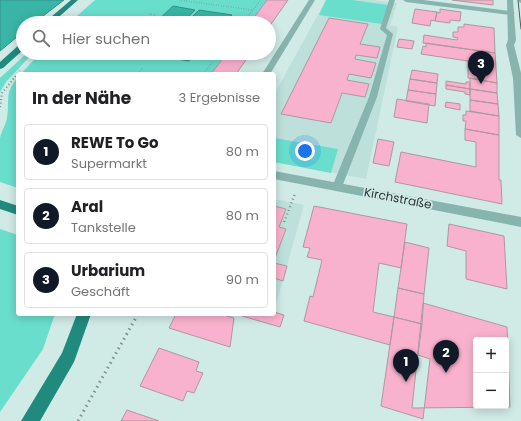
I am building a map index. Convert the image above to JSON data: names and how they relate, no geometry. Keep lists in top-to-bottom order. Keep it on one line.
{"streets":{"street":["Kirchstraße"]},"page":{"search":"Hier suchen","pins":["3","2","1"],"heading":["In der Nähe","3 Ergebnisse"],"list":[{"mark":"1","name":"REWE To Go","note":"Supermarkt","value":"80 m"},{"mark":"2","name":"Aral","note":"Tankstelle","value":"80 m"},{"mark":"3","name":"Urbarium","note":"Geschäft","value":"90 m"}],"map_buttons":["+","−"]}}
